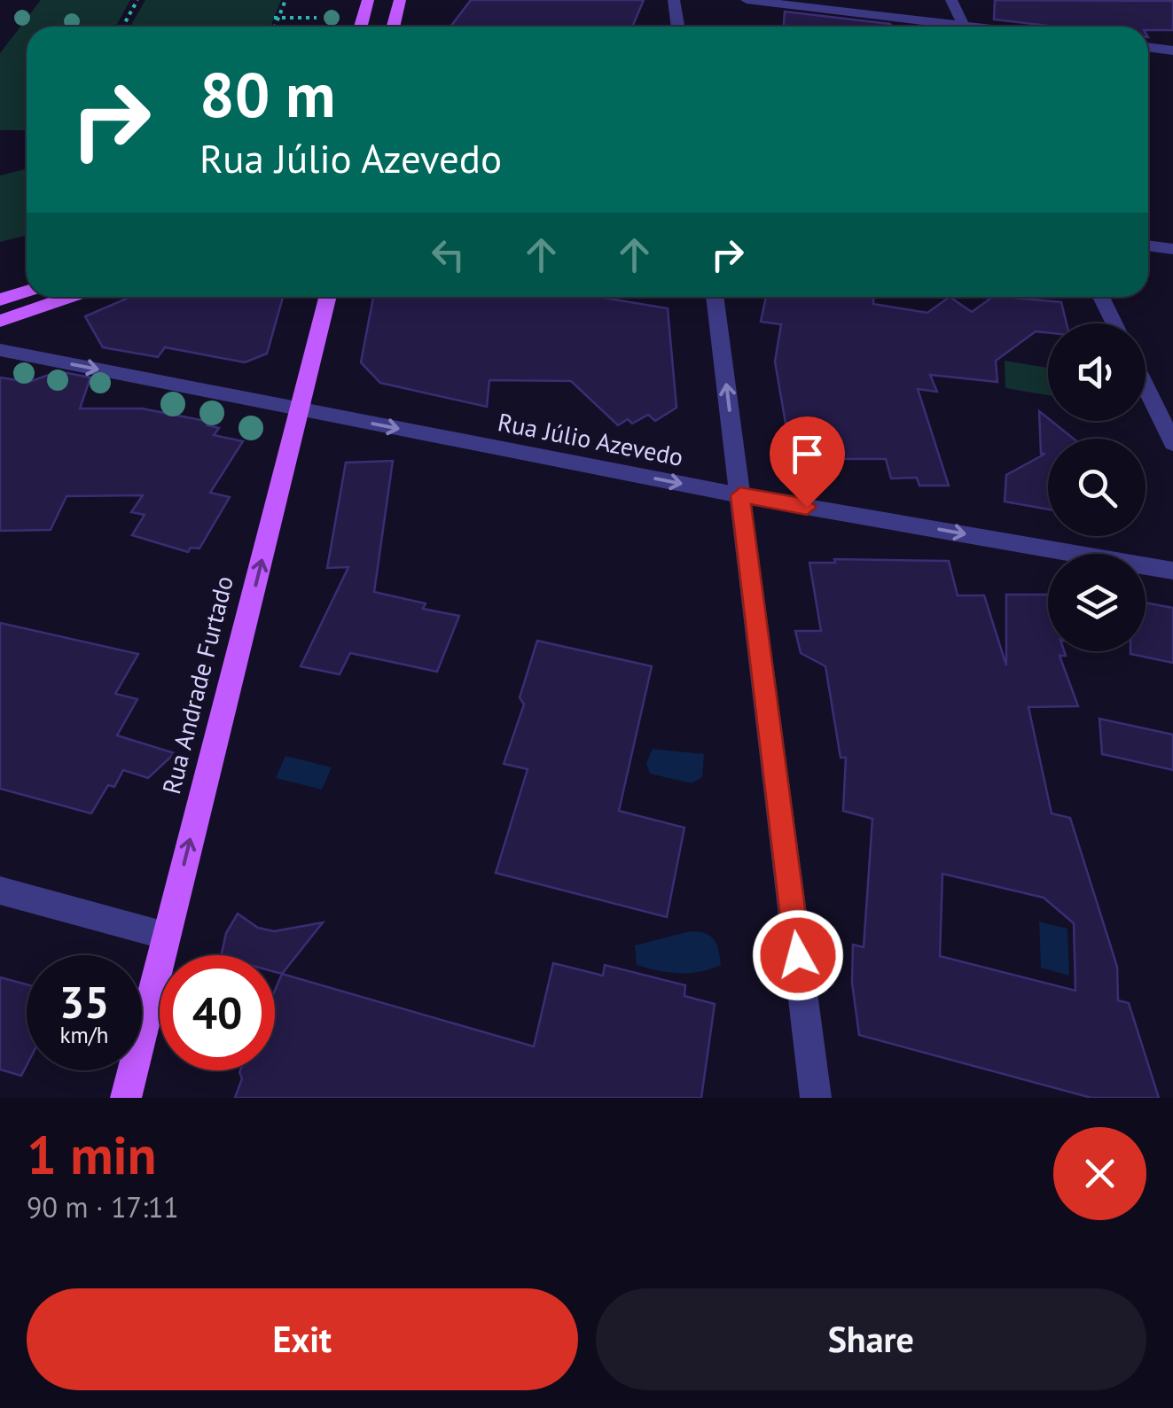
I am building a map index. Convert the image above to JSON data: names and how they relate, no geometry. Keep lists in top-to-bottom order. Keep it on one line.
{"streets":{"main road":["Rua Andrade Furtado"],"street":["Rua Júlio Azevedo"]},"crossings":[["Rua Júlio Azevedo","Rua Andrade Furtado"]],"one_way":["Rua Júlio Azevedo","Rua Andrade Furtado"],"page":{"turn":["80 m","Rua Júlio Azevedo"],"speed":"35 km/h","limit":"40","heading":["1 min","90 m · 17:11"],"buttons":["Exit","Share"]}}
